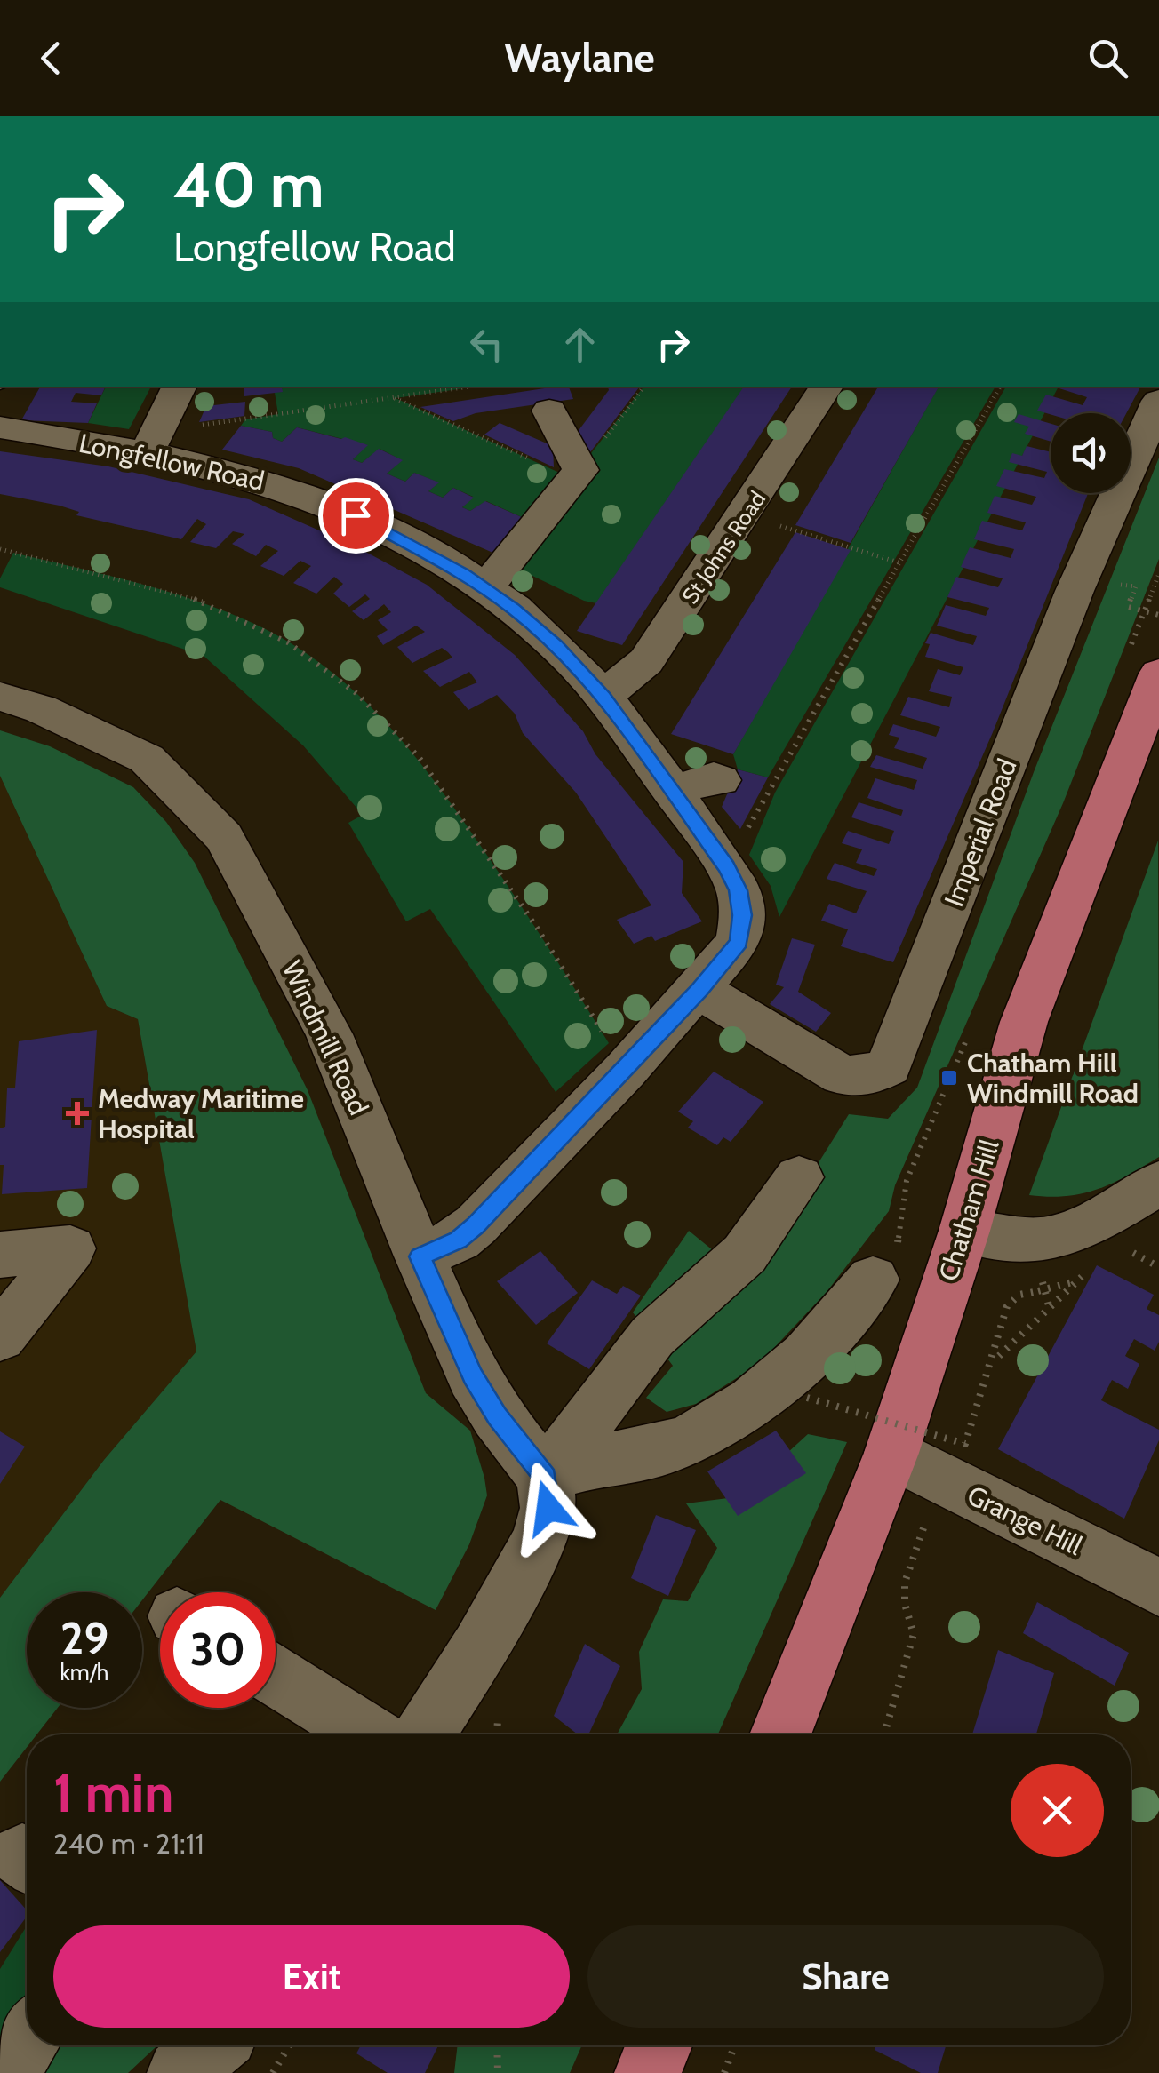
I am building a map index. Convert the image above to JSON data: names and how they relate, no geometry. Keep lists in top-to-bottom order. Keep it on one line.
{"streets":{"main road":["Chatham Hill"],"street":["Longfellow Road","St Johns Road","Imperial Road","Windmill Road","Grange Hill"]},"crossings":[["Longfellow Road","St Johns Road"],["Longfellow Road","Imperial Road"],["Longfellow Road","Windmill Road"],["Chatham Hill","Grange Hill"]],"places":{"transit":["Chatham Hill Windmill Road"],"health":["Medway Maritime Hospital"]},"page":{"header":"Waylane","turn":["40 m","Longfellow Road"],"speed":"29 km/h","limit":"30","heading":["1 min","240 m · 21:11"],"buttons":["Exit","Share"]}}
